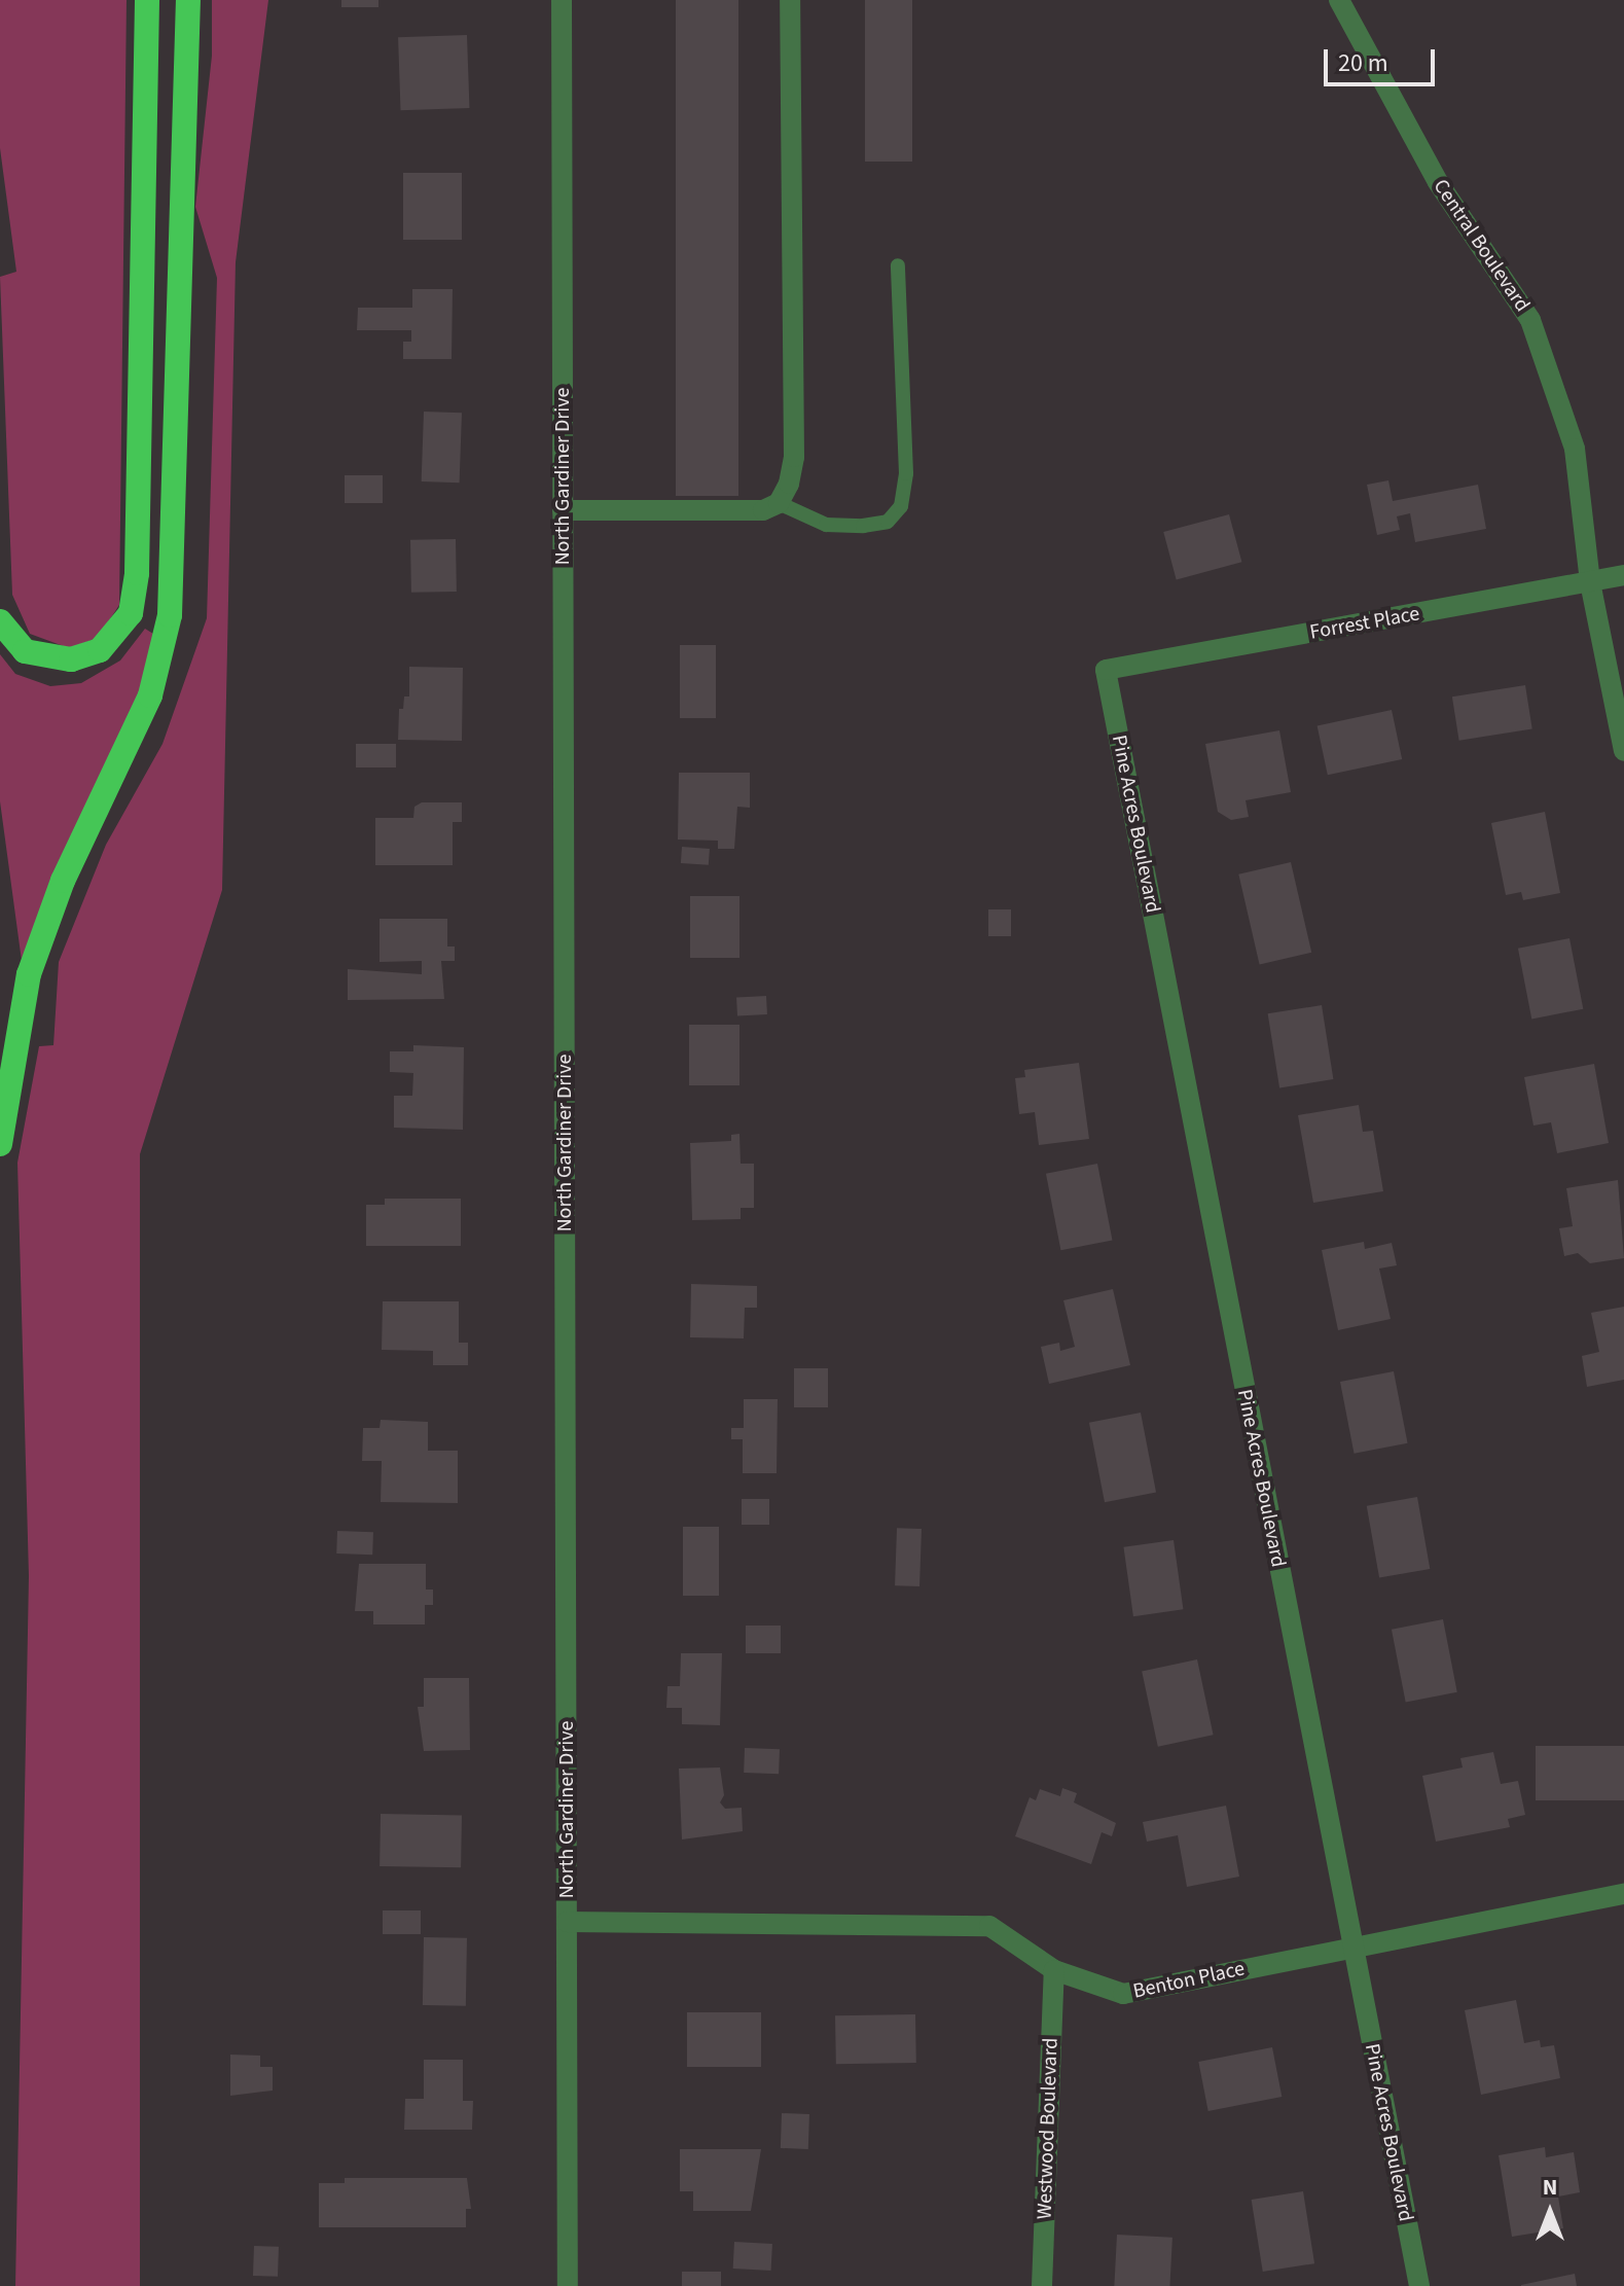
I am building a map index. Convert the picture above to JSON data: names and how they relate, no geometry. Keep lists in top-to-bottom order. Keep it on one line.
{"streets":{"street":["Central Boulevard","North Gardiner Drive","Forrest Place","Pine Acres Boulevard","Benton Place","Westwood Boulevard"]},"crossings":[["Central Boulevard","Forrest Place"],["North Gardiner Drive","Benton Place"],["Forrest Place","Pine Acres Boulevard"],["Pine Acres Boulevard","Benton Place"],["Benton Place","Westwood Boulevard"]],"scale_bar":"20 m","north":"top"}
